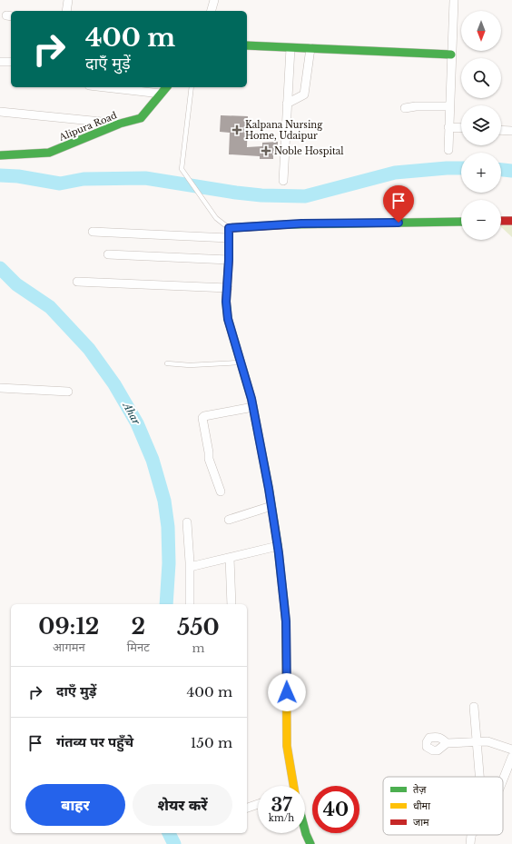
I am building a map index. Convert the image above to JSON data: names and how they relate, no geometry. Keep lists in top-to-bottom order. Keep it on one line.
{"streets":{"street":["Alipura Road"]},"water":["Ahar"],"places":{"health":["Kalpana Nursing Home, Udaipur","Noble Hospital"]},"legend":["तेज़","धीमा","जाम"],"north":"bottom","page":{"map_buttons":["+","−"],"turn":["400 m","दाएँ मुड़ें"],"eta":["09:12","आगमन","2","मिनट","550","m"],"list":[{"name":"दाएँ मुड़ें","value":"400 m"},{"name":"गंतव्य पर पहुँचे","value":"150 m"}],"buttons":["बाहर","शेयर करें"],"speed":"37 km/h","limit":"40"}}
